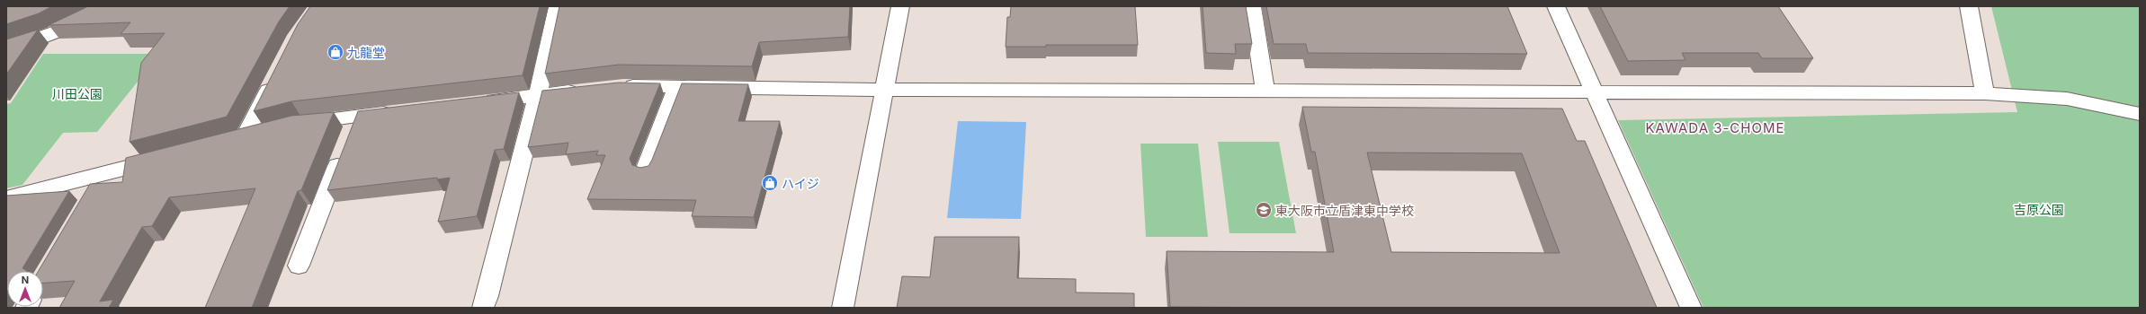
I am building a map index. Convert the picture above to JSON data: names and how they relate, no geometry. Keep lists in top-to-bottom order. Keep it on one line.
{"districts":["KAWADA 3-CHOME"],"parks":["川田公園","吉原公園"],"places":{"shop":["九龍堂","ハイジ"],"school or university":["東大阪市立盾津東中学校"]},"north":"top"}
